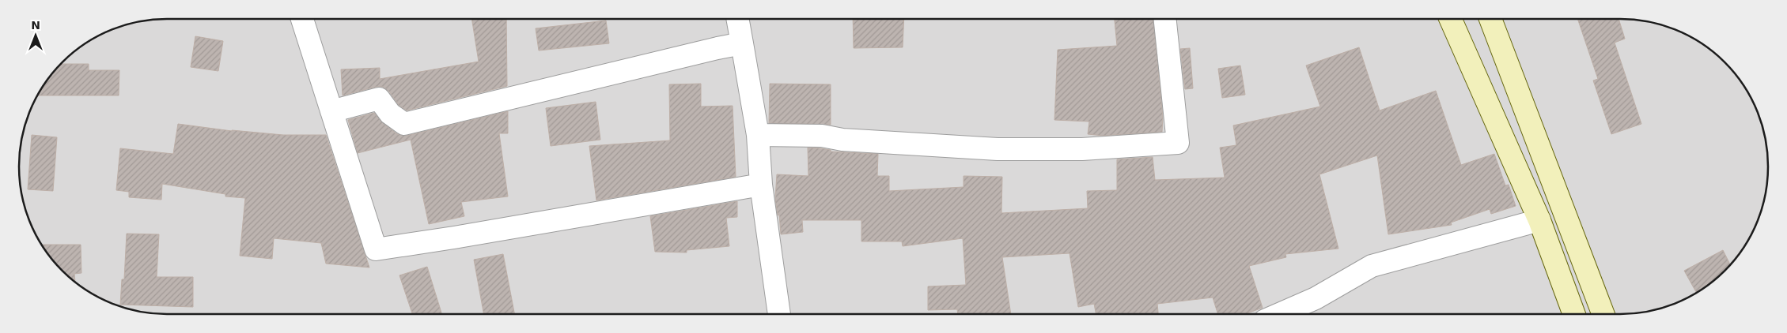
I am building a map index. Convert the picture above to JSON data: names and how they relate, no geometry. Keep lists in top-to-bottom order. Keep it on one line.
{"north":"top"}
